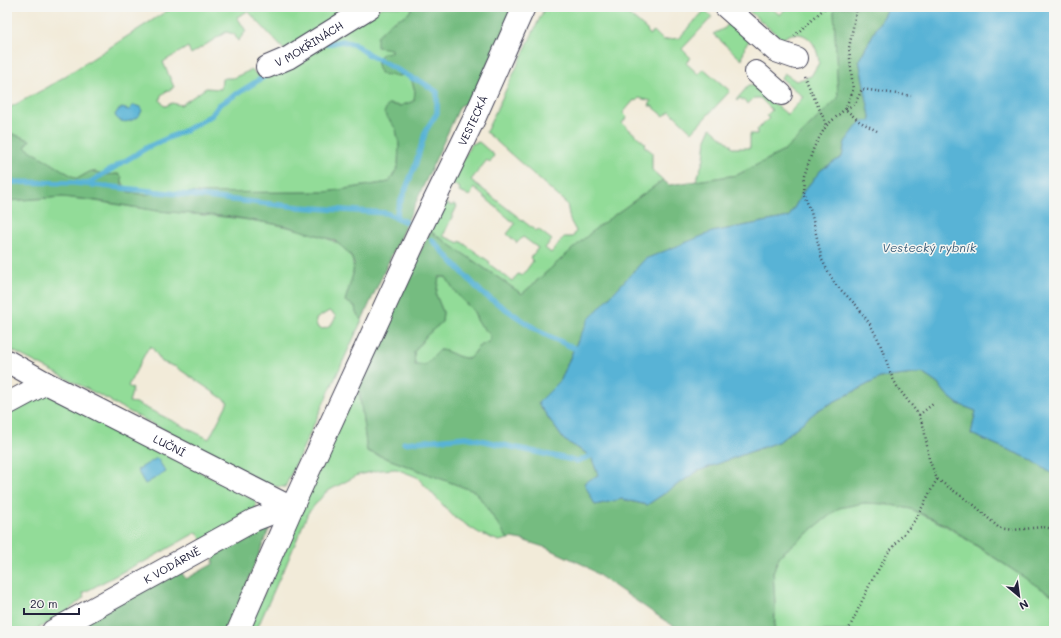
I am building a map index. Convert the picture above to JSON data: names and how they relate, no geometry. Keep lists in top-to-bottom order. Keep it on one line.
{"streets":{"street":["V MOKŘINÁCH","VESTECKÁ","LUČNÍ","K VODÁRNĚ"]},"crossings":[["VESTECKÁ","LUČNÍ"],["VESTECKÁ","K VODÁRNĚ"],["LUČNÍ","K VODÁRNĚ"]],"water":["Vestecký rybník"],"scale_bar":"20 m","north":"bottom right"}
